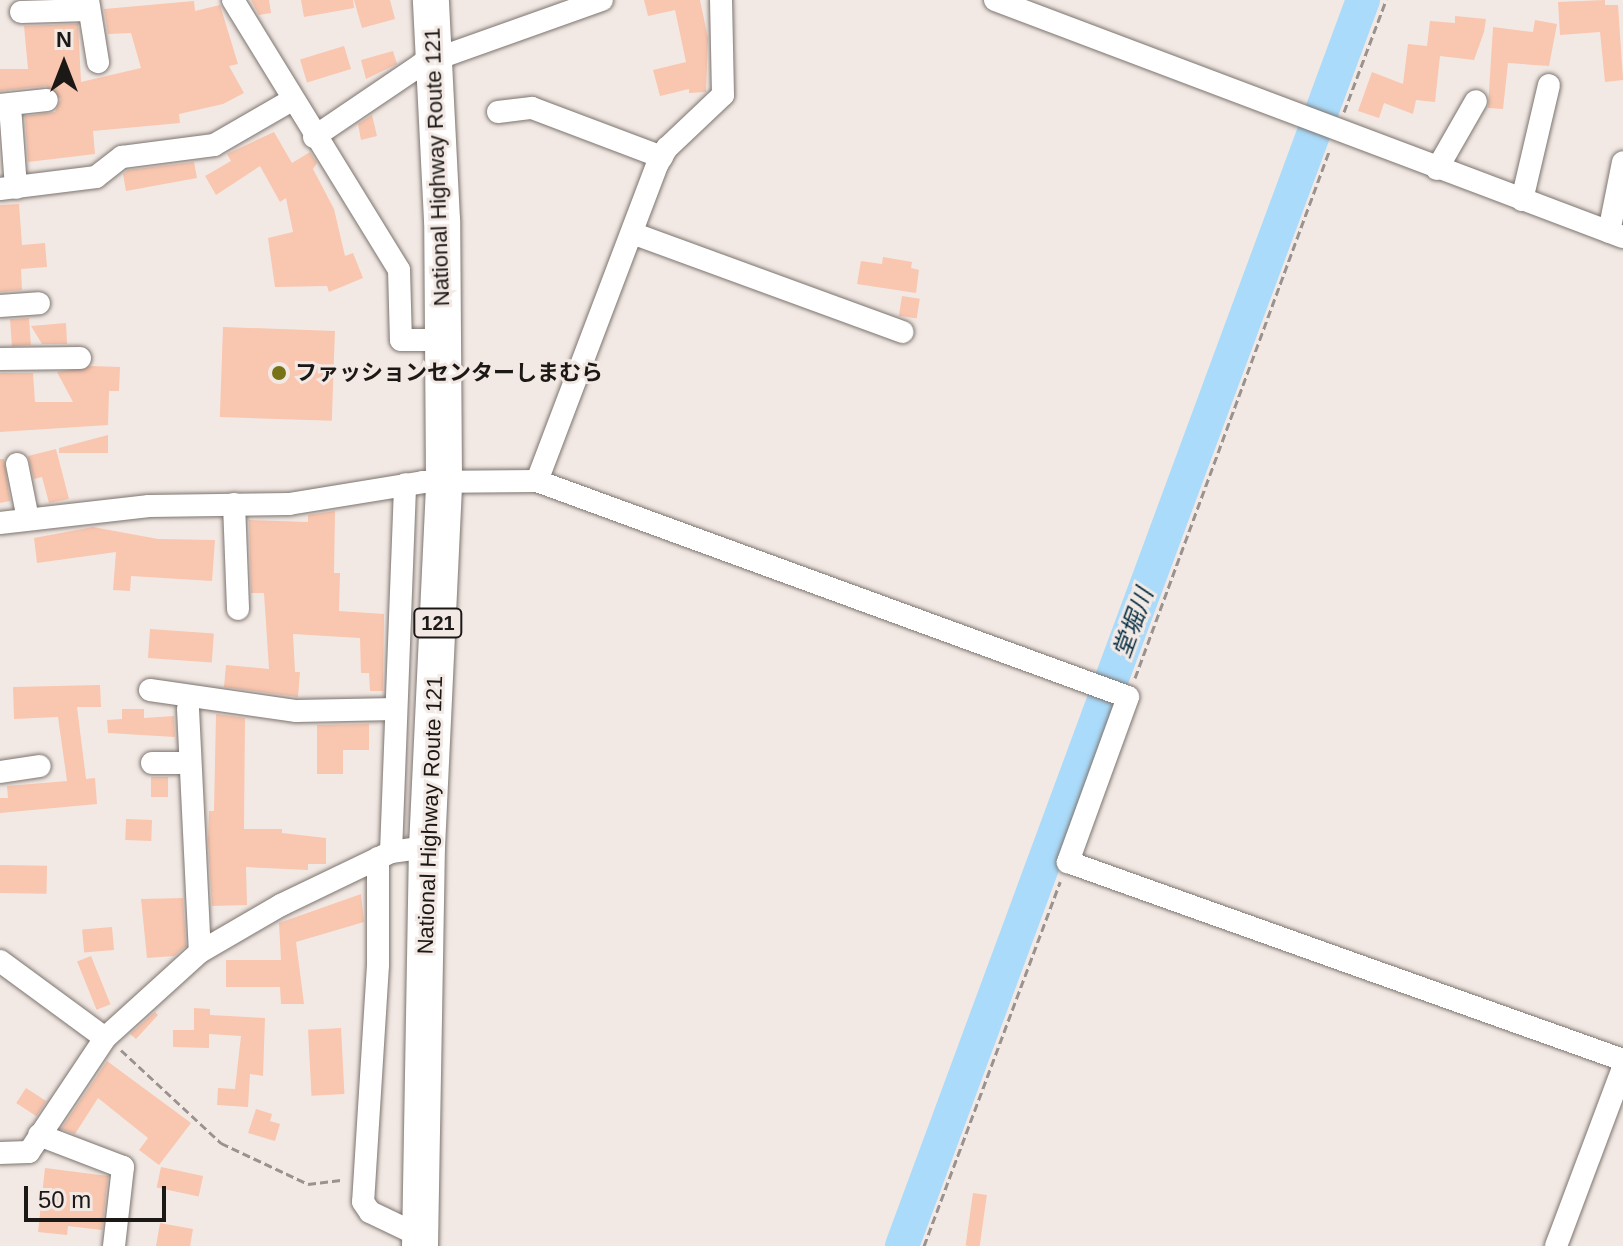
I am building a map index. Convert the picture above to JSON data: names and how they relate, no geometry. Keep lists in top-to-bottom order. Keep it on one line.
{"streets":{"highway":["National Highway Route 121","121"]},"water":["堂堀川"],"places":["ファッションセンターしまむら"],"scale_bar":"50 m","north":"top"}
